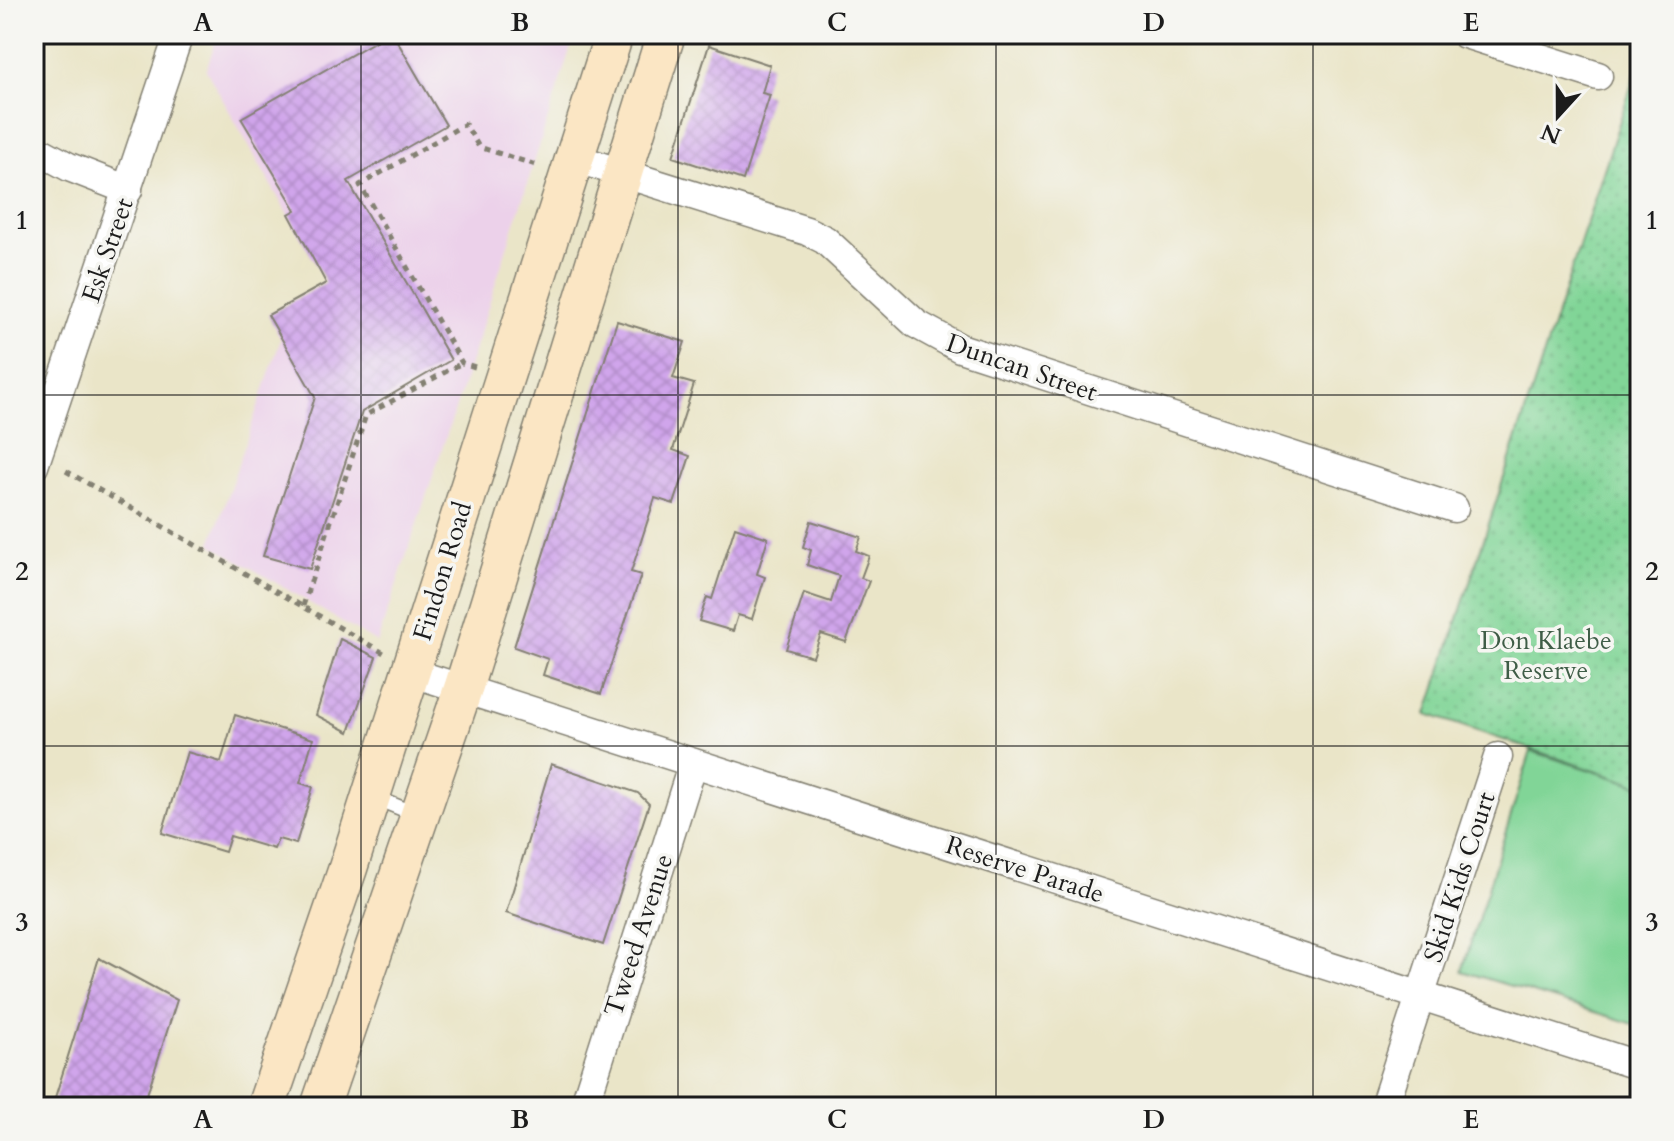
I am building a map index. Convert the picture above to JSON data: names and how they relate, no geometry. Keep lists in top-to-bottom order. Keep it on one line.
{"streets":{"main road":["Findon Road"],"street":["Esk Street","Duncan Street","Reserve Parade","Skid Kids Court","Tweed Avenue"]},"crossings":[["Duncan Street","Findon Road"],["Findon Road","Reserve Parade"],["Reserve Parade","Skid Kids Court"],["Reserve Parade","Tweed Avenue"]],"parks":["Don Klaebe Reserve"],"north":"bottom","grid":{"columns":["A","B","C","D","E"],"rows":["1","2","3"]}}
